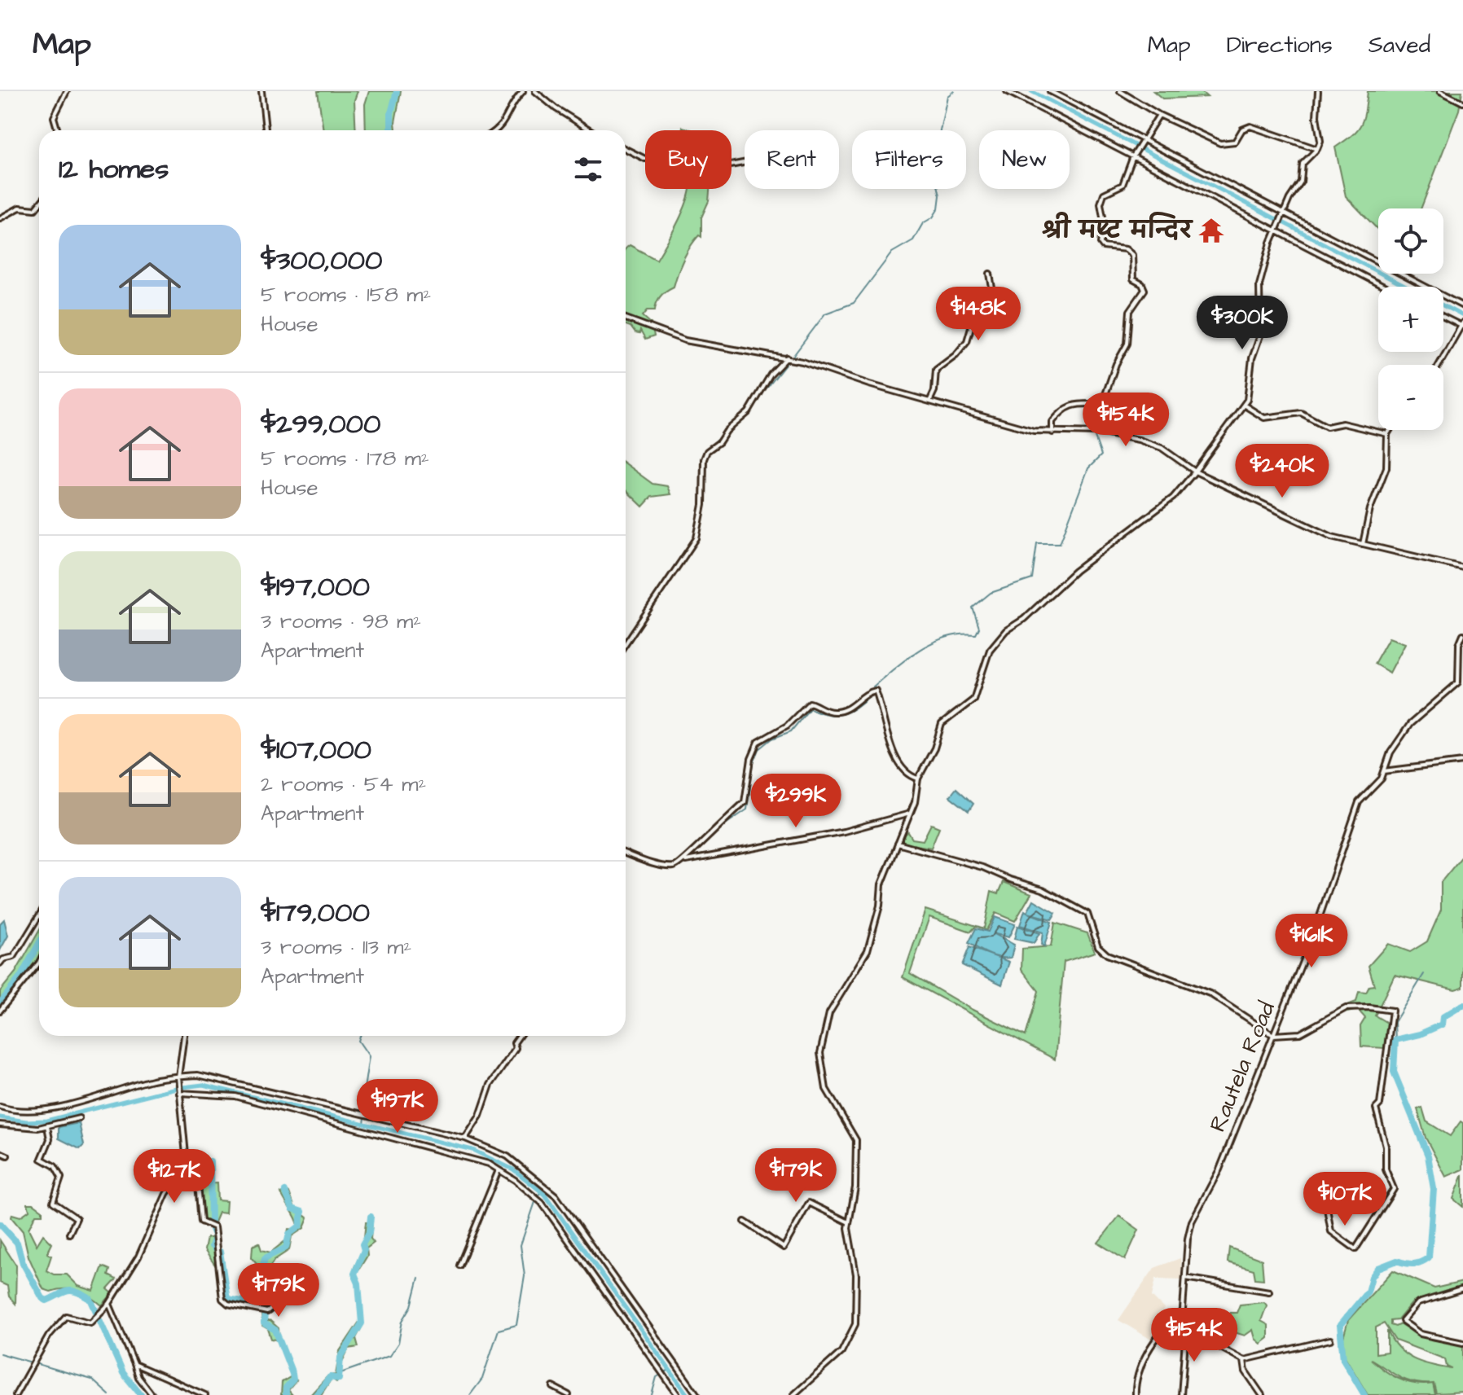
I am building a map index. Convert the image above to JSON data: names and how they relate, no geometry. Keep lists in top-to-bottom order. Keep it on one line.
{"streets":{"street":["Rautela Road"]},"places":{"temple":["श्री मष्ट मन्दिर"]},"page":{"header":"Map","nav":["Map","Directions","Saved"],"chip":["Buy","Rent","Filters","New"],"heading":"12 homes","map_buttons":["+","−"],"list":[{"name":"$300,000","note":"5 rooms · 158 m² · House"},{"name":"$299,000","note":"5 rooms · 178 m² · House"},{"name":"$197,000","note":"3 rooms · 98 m² · Apartment"},{"name":"$107,000","note":"2 rooms · 54 m² · Apartment"},{"name":"$179,000","note":"3 rooms · 113 m² · Apartment"}],"price":["$148K","$300K","$154K","$240K","$299K","$161K","$197K","$179K","$127K","$107K","$179K","$154K"]}}
